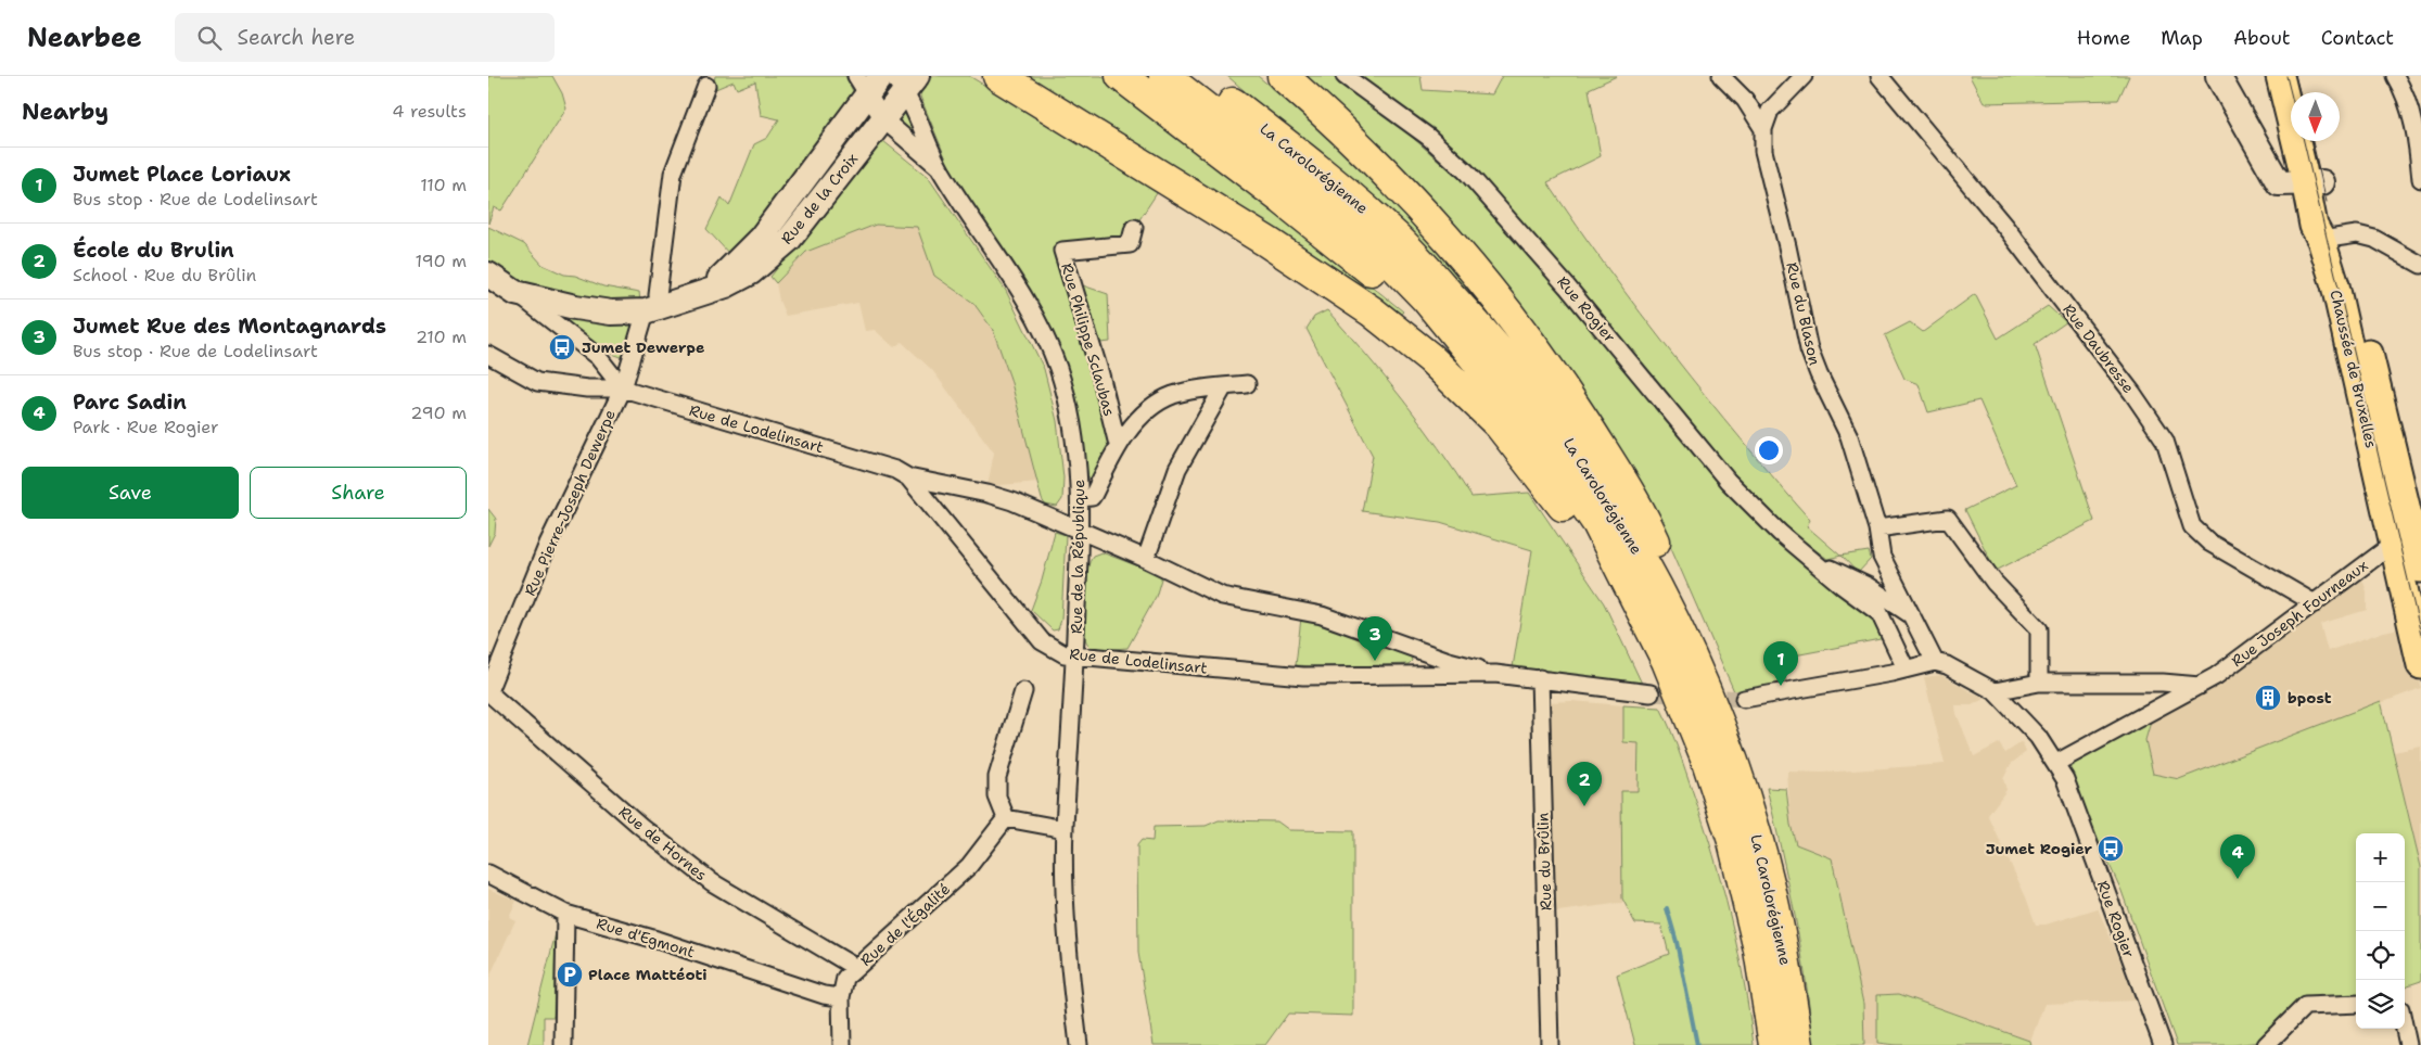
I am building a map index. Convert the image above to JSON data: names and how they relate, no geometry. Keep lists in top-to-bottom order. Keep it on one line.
{"streets":{"highway":["La Carolorégienne"],"main road":["Chaussée de Bruxelles"],"street":["Rue de la Croix","Rue Rogier","Rue du Blason","Rue Philippe Sclaubas","Rue Daubresse","Rue de Lodelinsart","Rue Pierre-Joseph Dewerpe","Rue de la République","Rue Joseph Fourneaux","Rue de Hornes","Rue du Brûlin","Rue de l'Égalité","Rue d'Egmont"]},"crossings":[["Rue de la Croix","Rue de Lodelinsart"],["Rue de la Croix","Rue Pierre-Joseph Dewerpe"],["Rue de la Croix","Rue de la République"],["Rue Rogier","Rue du Blason"],["Rue Rogier","Rue Joseph Fourneaux"],["Rue Daubresse","Rue Joseph Fourneaux"],["Chaussée de Bruxelles","Rue Joseph Fourneaux"],["Rue de Lodelinsart","Rue Pierre-Joseph Dewerpe"],["Rue de Lodelinsart","Rue de la République"],["Rue de Lodelinsart","Rue du Brûlin"],["Rue Pierre-Joseph Dewerpe","Rue de Hornes"],["Rue de Hornes","Rue de l'Égalité"],["Rue de l'Égalité","Rue d'Egmont"]],"places":{"bus stop":["Jumet Dewerpe","Jumet Rogier"],"building":["bpost"],"parking":["Place Mattéoti"]},"north":"bottom","page":{"header":"Nearbee","search":"Search here","nav":["Home","Map","About","Contact"],"heading":["Nearby","4 results"],"list":[{"mark":"1","name":"Jumet Place Loriaux","note":"Bus stop · Rue de Lodelinsart","value":"110 m"},{"mark":"2","name":"École du Brulin","note":"School · Rue du Brûlin","value":"190 m"},{"mark":"3","name":"Jumet Rue des Montagnards","note":"Bus stop · Rue de Lodelinsart","value":"210 m"},{"mark":"4","name":"Parc Sadin","note":"Park · Rue Rogier","value":"290 m"}],"buttons":["Save","Share"],"pins":["3","1","2","4"],"map_buttons":["+","−"]}}
